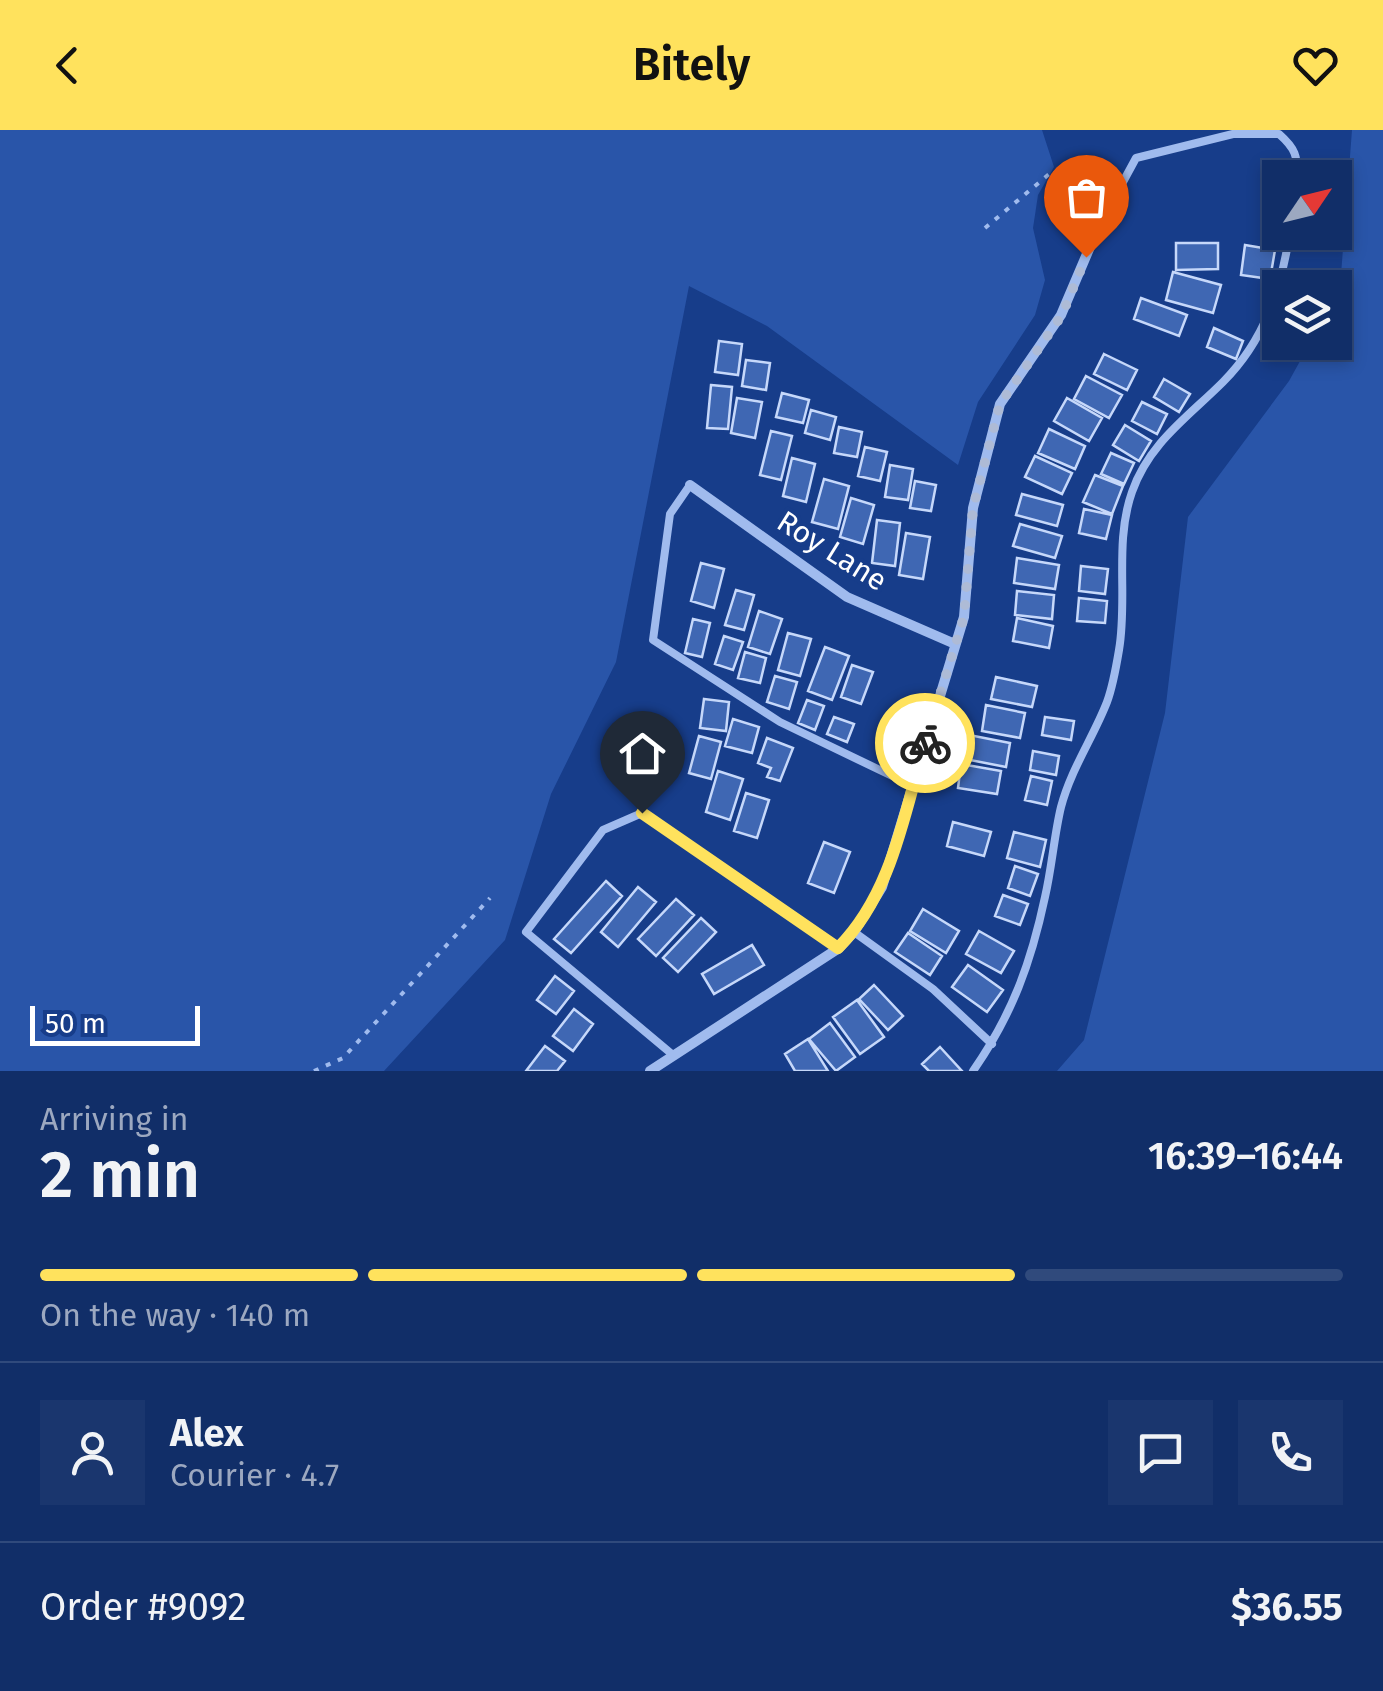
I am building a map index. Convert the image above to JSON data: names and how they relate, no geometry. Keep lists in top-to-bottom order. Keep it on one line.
{"streets":{"street":["Roy Lane"]},"scale_bar":"50 m","north":"top right","page":{"header":"Bitely","scale":"50 m","heading":["2 min","Arriving in","16:39–16:44"],"panel":["Alex","Courier · 4.7","Order #9092","$36.55"],"bar":"On the way · 140 m"}}
